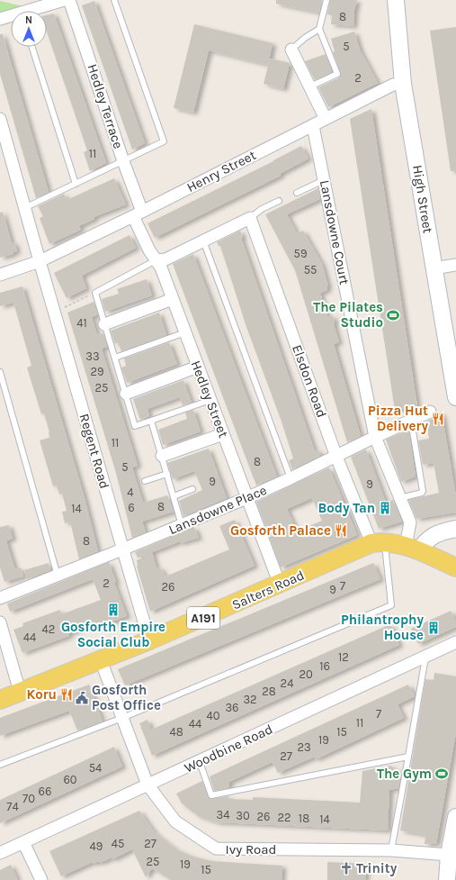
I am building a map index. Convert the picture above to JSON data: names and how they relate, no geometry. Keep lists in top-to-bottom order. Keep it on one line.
{"streets":{"main road":["High Street","Salters Road","A191"],"street":["Hedley Terrace","Henry Street","Lansdowne Court","Elsdon Road","Hedley Street","Regent Road","Lansdowne Place","Woodbine Road","Ivy Road"]},"crossings":[["Hedley Terrace","Henry Street"],["Hedley Terrace","Hedley Street"],["Henry Street","High Street"],["Henry Street","Lansdowne Court"],["Henry Street","Hedley Street"],["Henry Street","Regent Road"],["Lansdowne Court","Lansdowne Place"],["Elsdon Road","Lansdowne Place"],["Elsdon Road","Salters Road"],["Hedley Street","Lansdowne Place"],["Hedley Street","Salters Road"],["Regent Road","Lansdowne Place"],["Regent Road","Salters Road"],["Salters Road","Ivy Road"],["Woodbine Road","Ivy Road"]],"places":{"sports":["The Pilates Studio","The Gym"],"restaurant":["Pizza Hut Delivery","Gosforth Palace","Koru"],"building":["Body Tan","Gosforth Empire Social Club","Philantrophy House"],"public building":["Gosforth Post Office"],"church":["Trinity"]},"house_numbers":["8","5","2","11","59","55","41","33","29","25","11","8","5","9","9","4","8","6","14","8","2","7","26","9","42","44","12","16","20","24","28","32","36","7","40","11","44","48","15","19","23","27","54","60","66","70","74","34","30","26","22","18","14","45","27","49","25","19","15"],"north":"top"}
